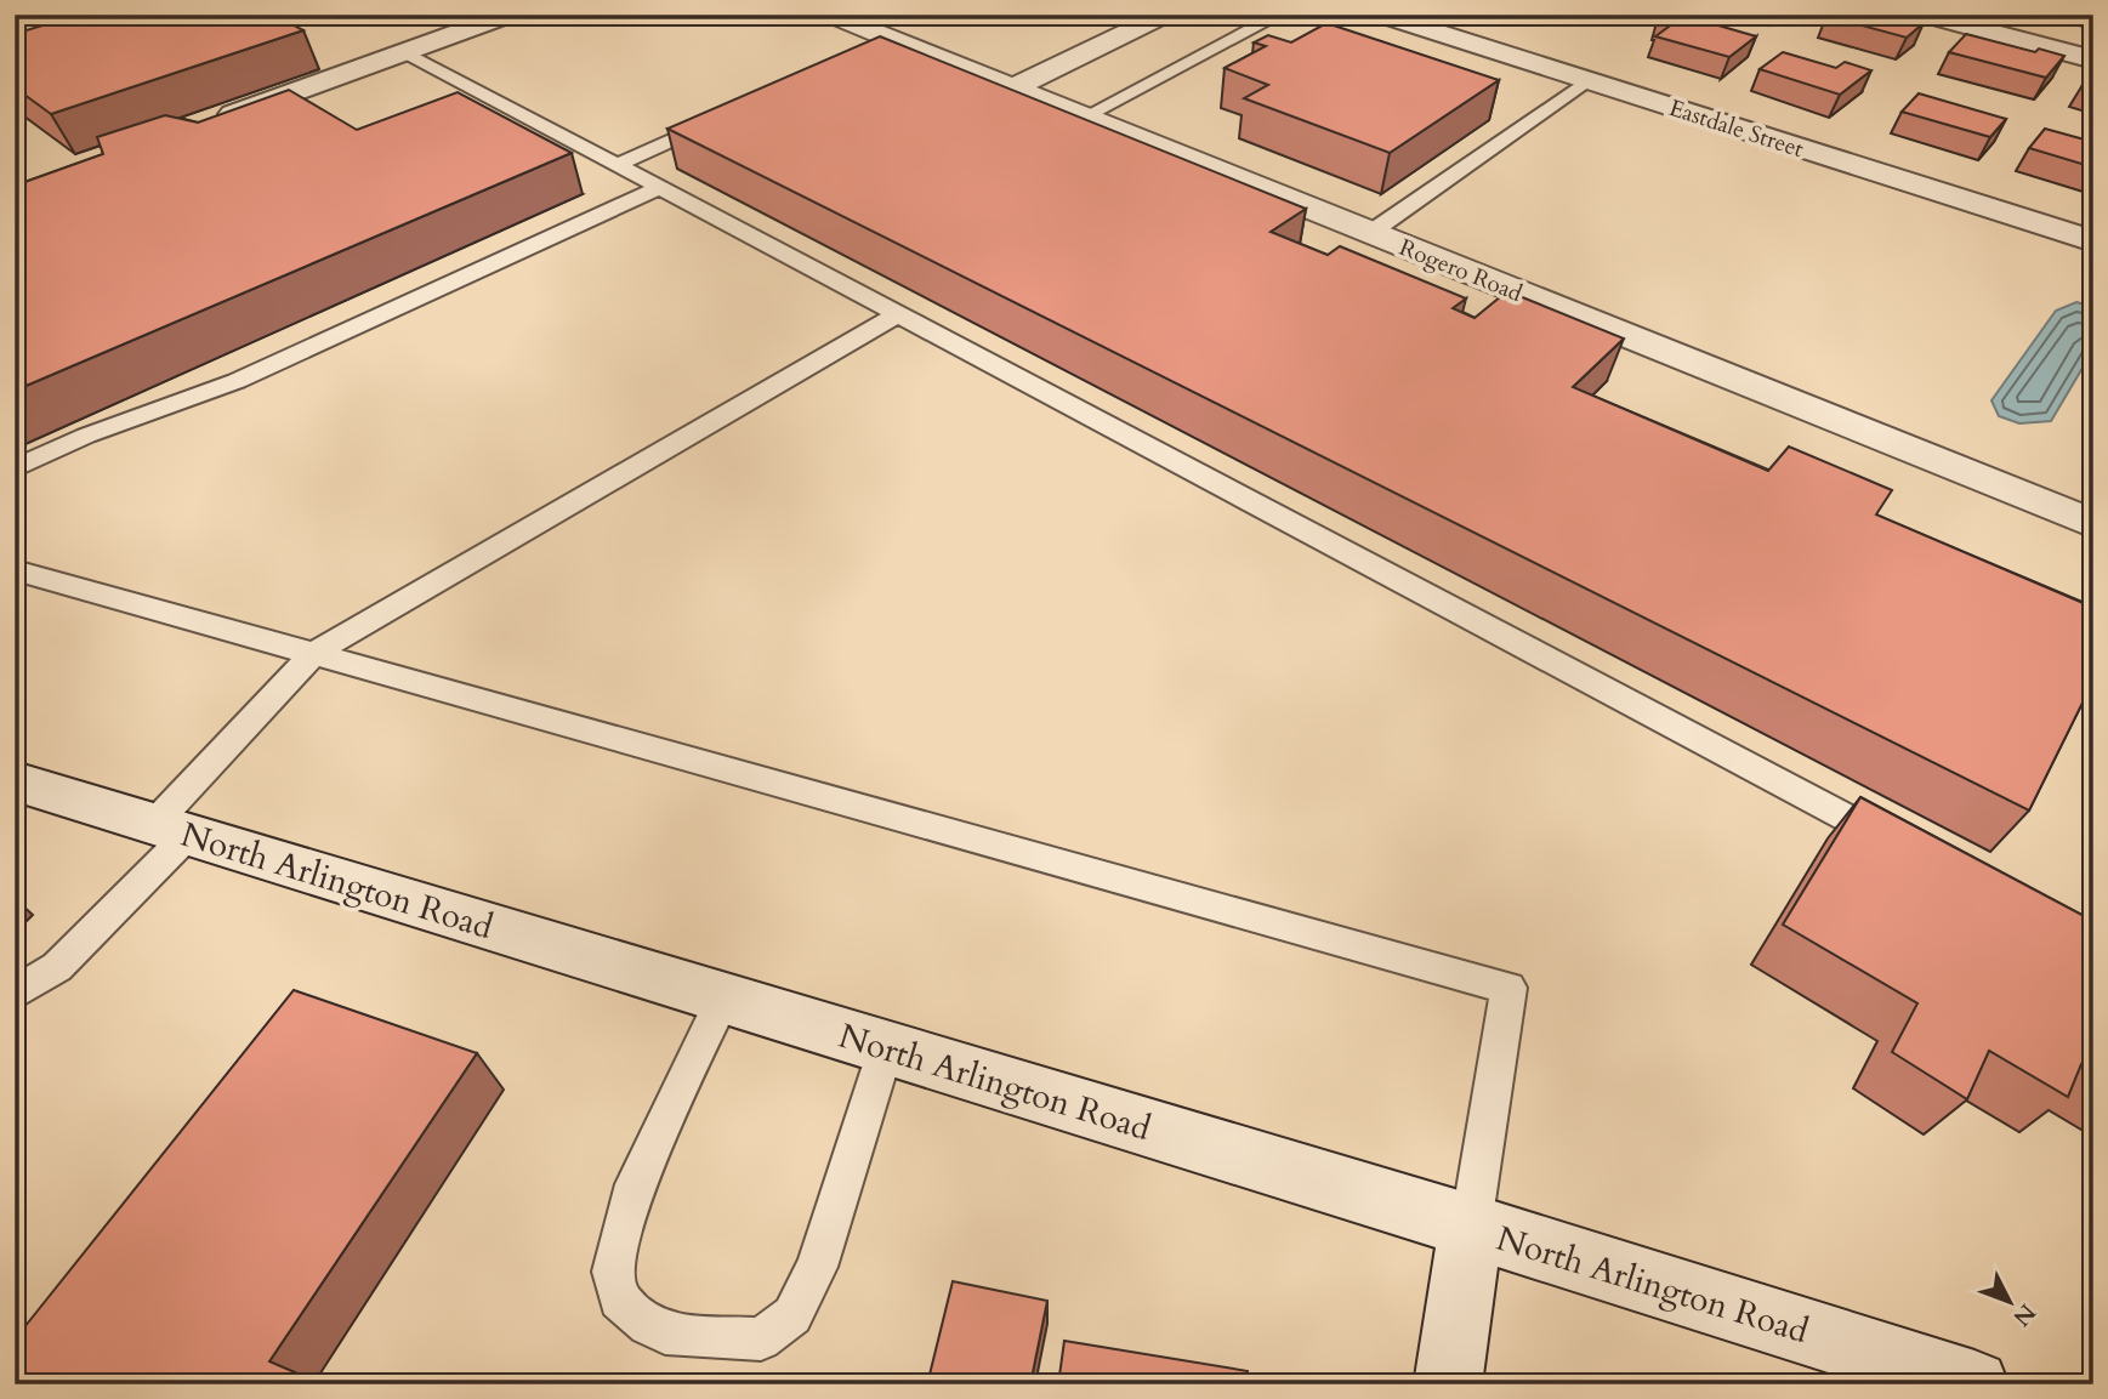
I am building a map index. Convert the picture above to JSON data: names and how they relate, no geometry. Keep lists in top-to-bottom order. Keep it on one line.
{"streets":{"street":["Eastdale Street","Rogero Road","North Arlington Road"]},"north":"bottom right"}
